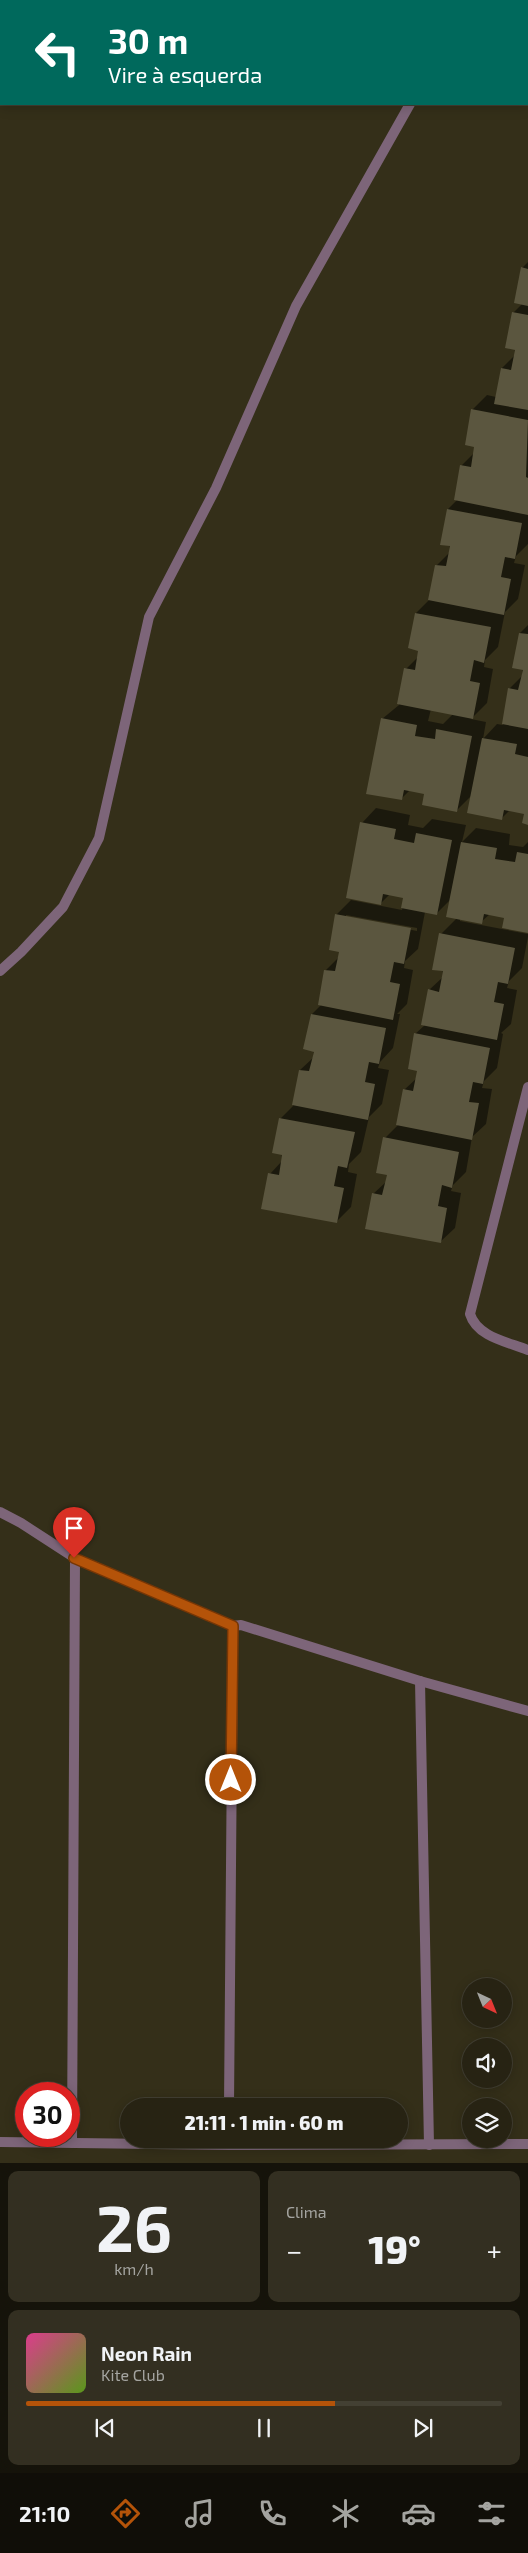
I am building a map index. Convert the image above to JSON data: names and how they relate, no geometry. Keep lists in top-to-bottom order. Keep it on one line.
{"north":"bottom right","page":{"turn":["30 m","Vire à esquerda"],"limit":"30","trip":"21:11 · 1 min · 60 m","tile":[["26","km/h"],"Clima"],"heat":["−","19°","+"],"song":["Neon Rain","Kite Club"],"tabs":"21:10"}}
